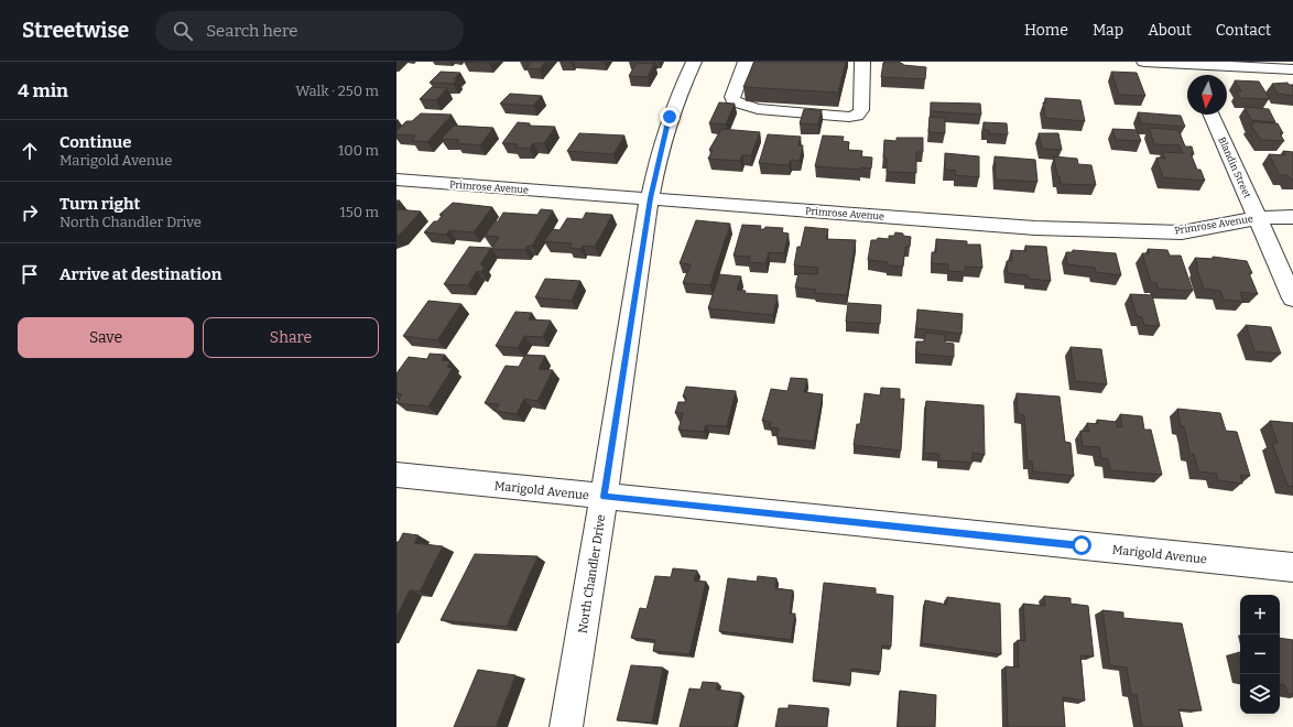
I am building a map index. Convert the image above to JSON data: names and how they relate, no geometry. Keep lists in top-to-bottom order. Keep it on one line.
{"streets":{"street":["Blandin Street","Primrose Avenue","Marigold Avenue","North Chandler Drive"]},"crossings":[["Blandin Street","Primrose Avenue"],["Primrose Avenue","North Chandler Drive"],["Marigold Avenue","North Chandler Drive"]],"north":"bottom","page":{"header":"Streetwise","search":"Search here","nav":["Home","Map","About","Contact"],"heading":["4 min","Walk · 250 m"],"list":[["Continue","Marigold Avenue","100 m"],["Turn right","North Chandler Drive","150 m"],"Arrive at destination"],"buttons":["Save","Share"],"map_buttons":["+","−"]}}
